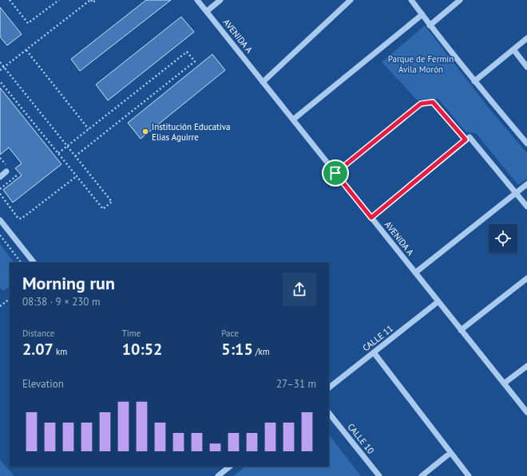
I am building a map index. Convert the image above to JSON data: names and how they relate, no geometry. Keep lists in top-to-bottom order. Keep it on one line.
{"streets":{"street":["AVENIDA A","CALLE 11","CALLE 10"]},"crossings":[["AVENIDA A","CALLE 11"]],"parks":["Parque de Fermín Ávila Morón"],"places":["Institución Educativa Elias Aguirre"],"page":{"heading":["Morning run","08:38 · 9 × 230 m"],"stats":[["Distance","2.07 km"],["Time","10:52"],["Pace","5:15 /km"]],"chart":["Elevation","27–31 m"]}}
